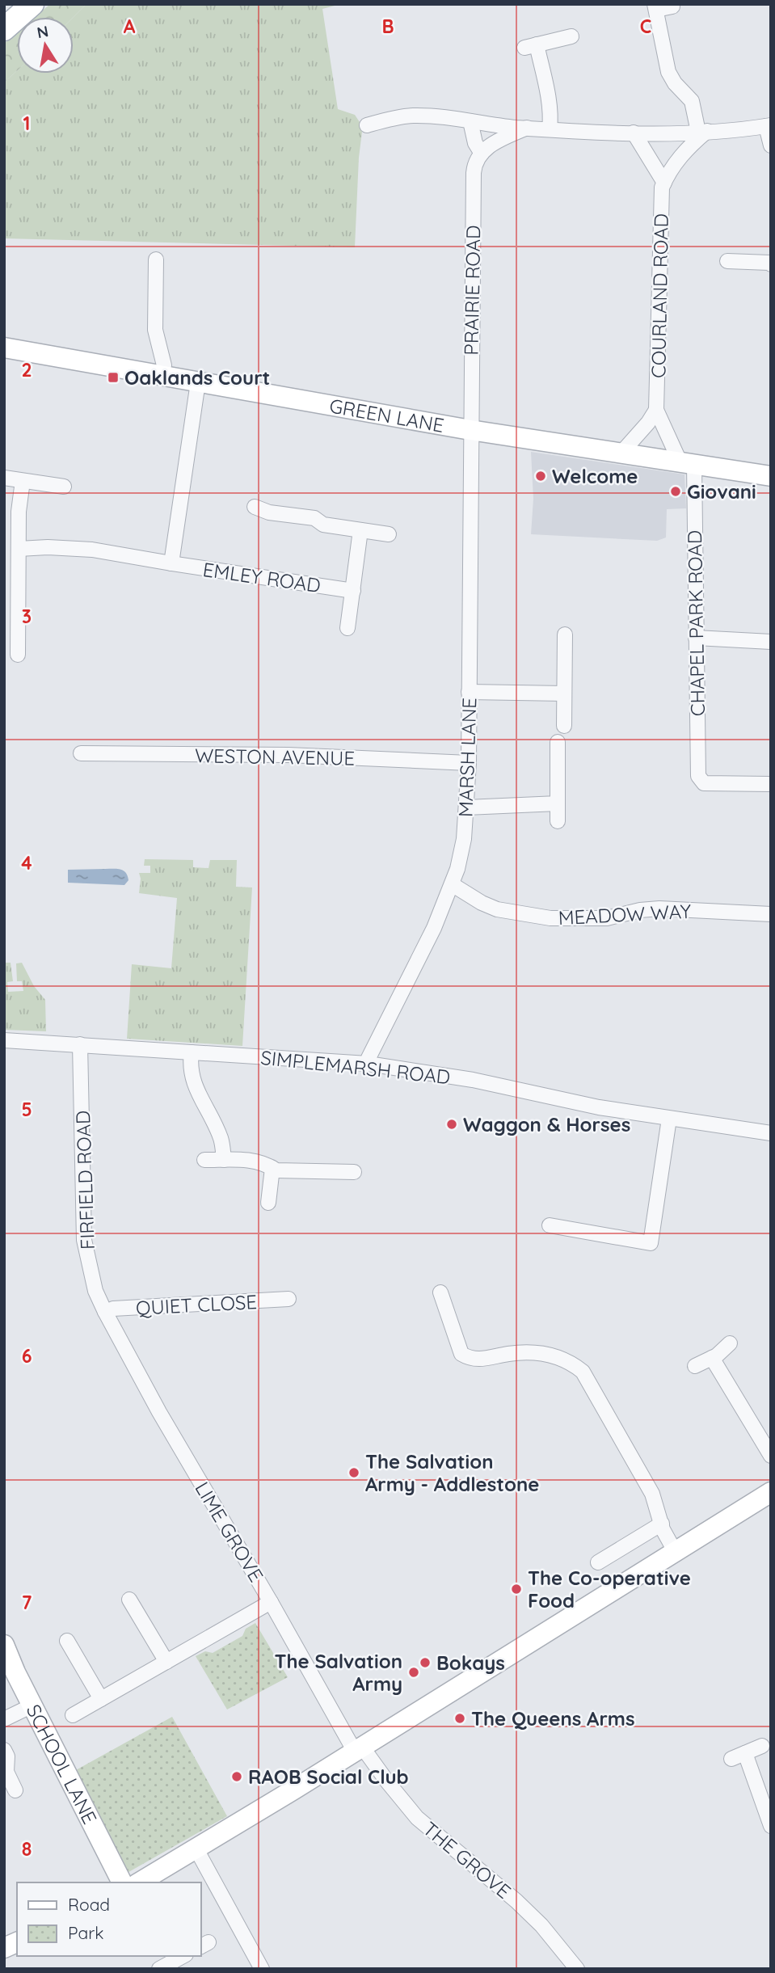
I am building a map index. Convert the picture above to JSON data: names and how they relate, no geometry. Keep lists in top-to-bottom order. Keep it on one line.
{"streets":{"street":["PRAIRIE ROAD","COURLAND ROAD","GREEN LANE","EMLEY ROAD","CHAPEL PARK ROAD","WESTON AVENUE","MARSH LANE","MEADOW WAY","SIMPLEMARSH ROAD","FIRFIELD ROAD","QUIET CLOSE","LIME GROVE","SCHOOL LANE","THE GROVE"]},"crossings":[["PRAIRIE ROAD","GREEN LANE"],["PRAIRIE ROAD","MARSH LANE"],["COURLAND ROAD","GREEN LANE"],["COURLAND ROAD","CHAPEL PARK ROAD"],["GREEN LANE","CHAPEL PARK ROAD"],["GREEN LANE","MARSH LANE"],["WESTON AVENUE","MARSH LANE"],["MARSH LANE","MEADOW WAY"],["MARSH LANE","SIMPLEMARSH ROAD"],["SIMPLEMARSH ROAD","FIRFIELD ROAD"],["FIRFIELD ROAD","QUIET CLOSE"],["FIRFIELD ROAD","LIME GROVE"],["QUIET CLOSE","LIME GROVE"],["LIME GROVE","THE GROVE"]],"places":{"transit":["Oaklands Court"],"other":["Welcome","Giovani","Waggon & Horses","The Salvation Army - Addlestone","The Co-operative Food","Bokays","The Salvation Army","The Queens Arms","RAOB Social Club"]},"legend":["Road","Park"],"north":"top","grid":{"columns":["A","B","C"],"rows":["1","2","3","4","5","6","7","8"]}}
